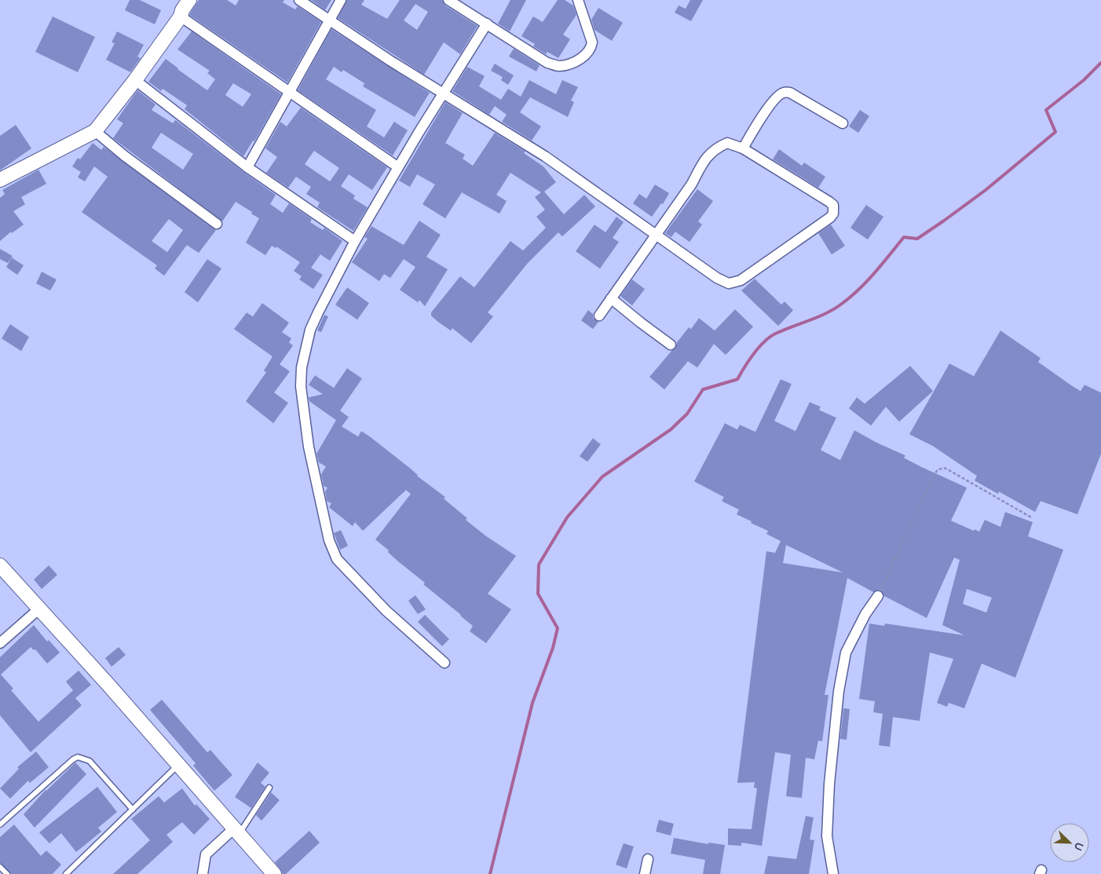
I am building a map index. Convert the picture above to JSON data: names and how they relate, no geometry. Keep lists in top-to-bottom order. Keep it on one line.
{"north":"bottom right"}
